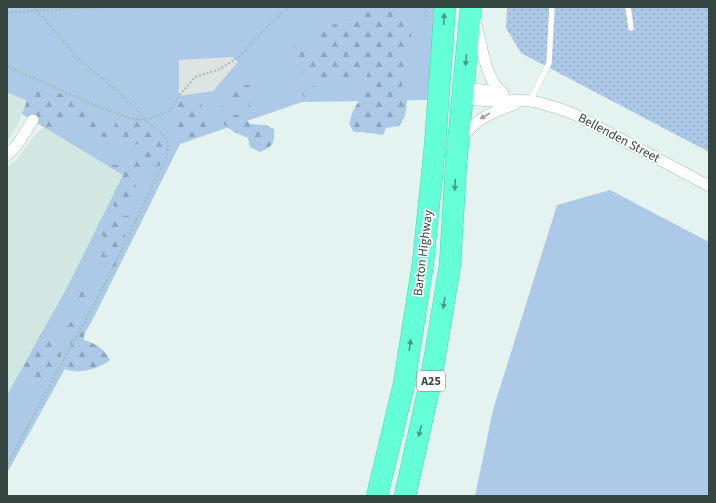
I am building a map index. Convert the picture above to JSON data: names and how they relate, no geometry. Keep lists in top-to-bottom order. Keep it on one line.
{"streets":{"highway":["Barton Highway","A25"],"street":["Bellenden Street"]},"crossings":[["Bellenden Street","Barton Highway"]]}
